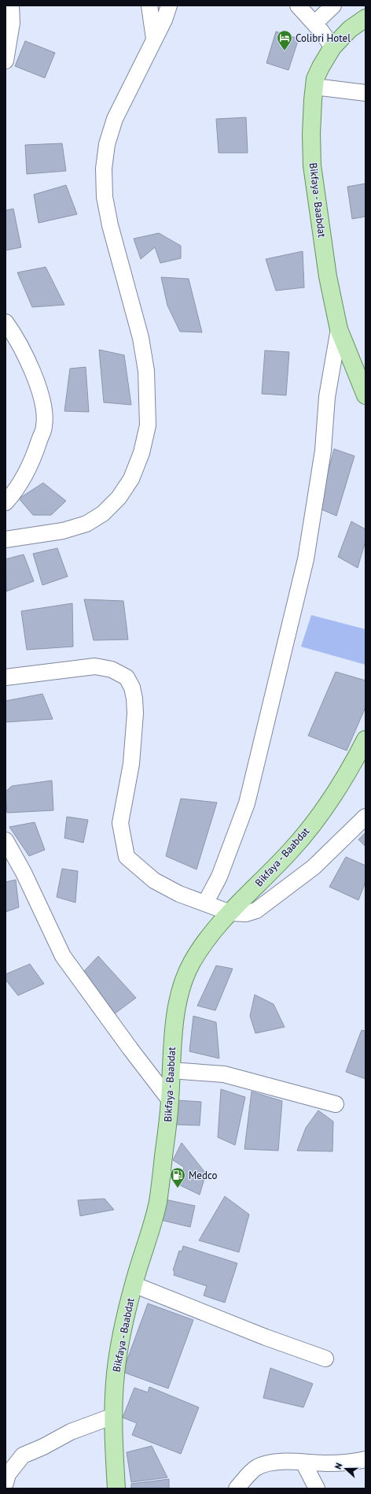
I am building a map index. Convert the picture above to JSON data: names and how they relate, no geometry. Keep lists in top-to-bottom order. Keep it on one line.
{"streets":{"main road":["Bikfaya - Baabdat"]},"places":{"hotel":["Colibri Hotel"],"fuel station":["Medco"]},"north":"left"}
